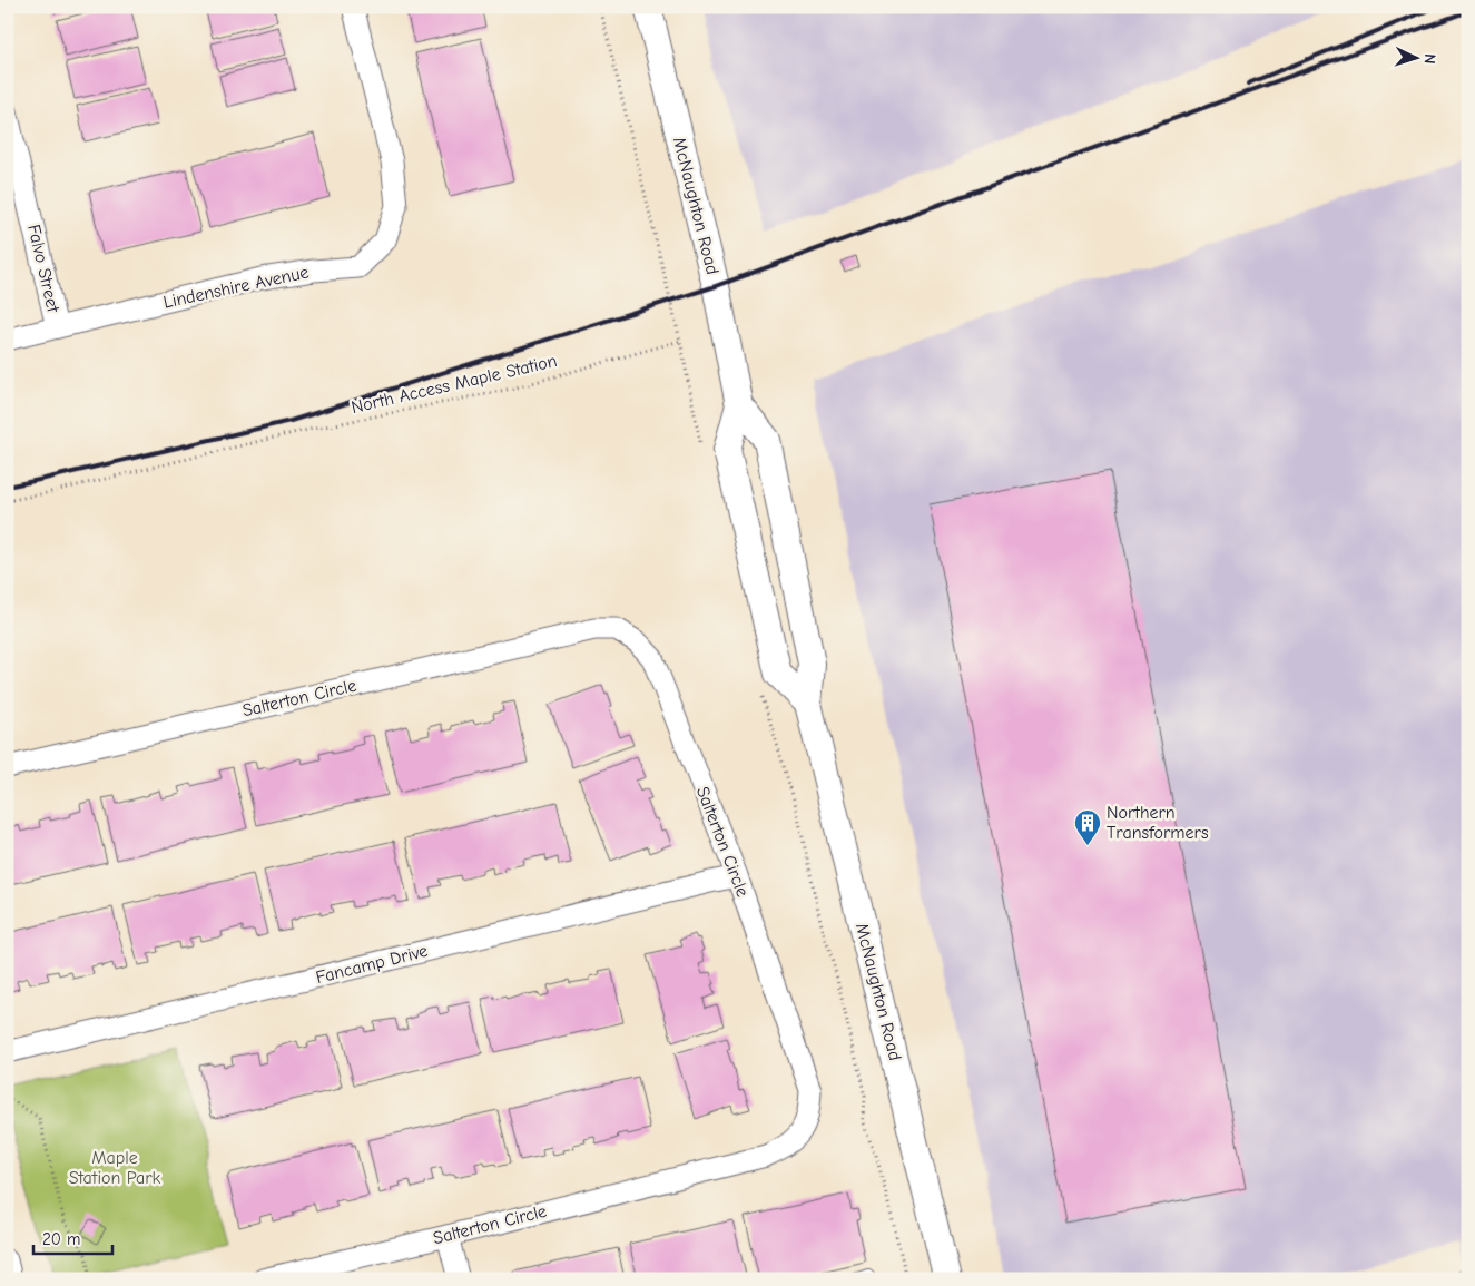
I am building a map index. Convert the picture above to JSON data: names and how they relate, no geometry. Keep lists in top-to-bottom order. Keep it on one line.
{"streets":{"street":["McNaughton Road","Falvo Street","Lindenshire Avenue","Salterton Circle","Fancamp Drive"],"path":["North Access Maple Station"]},"crossings":[["Falvo Street","Lindenshire Avenue"],["Salterton Circle","Fancamp Drive"]],"parks":["Maple Station Park"],"places":{"building":["Northern Transformers"]},"scale_bar":"20 m","north":"right"}
